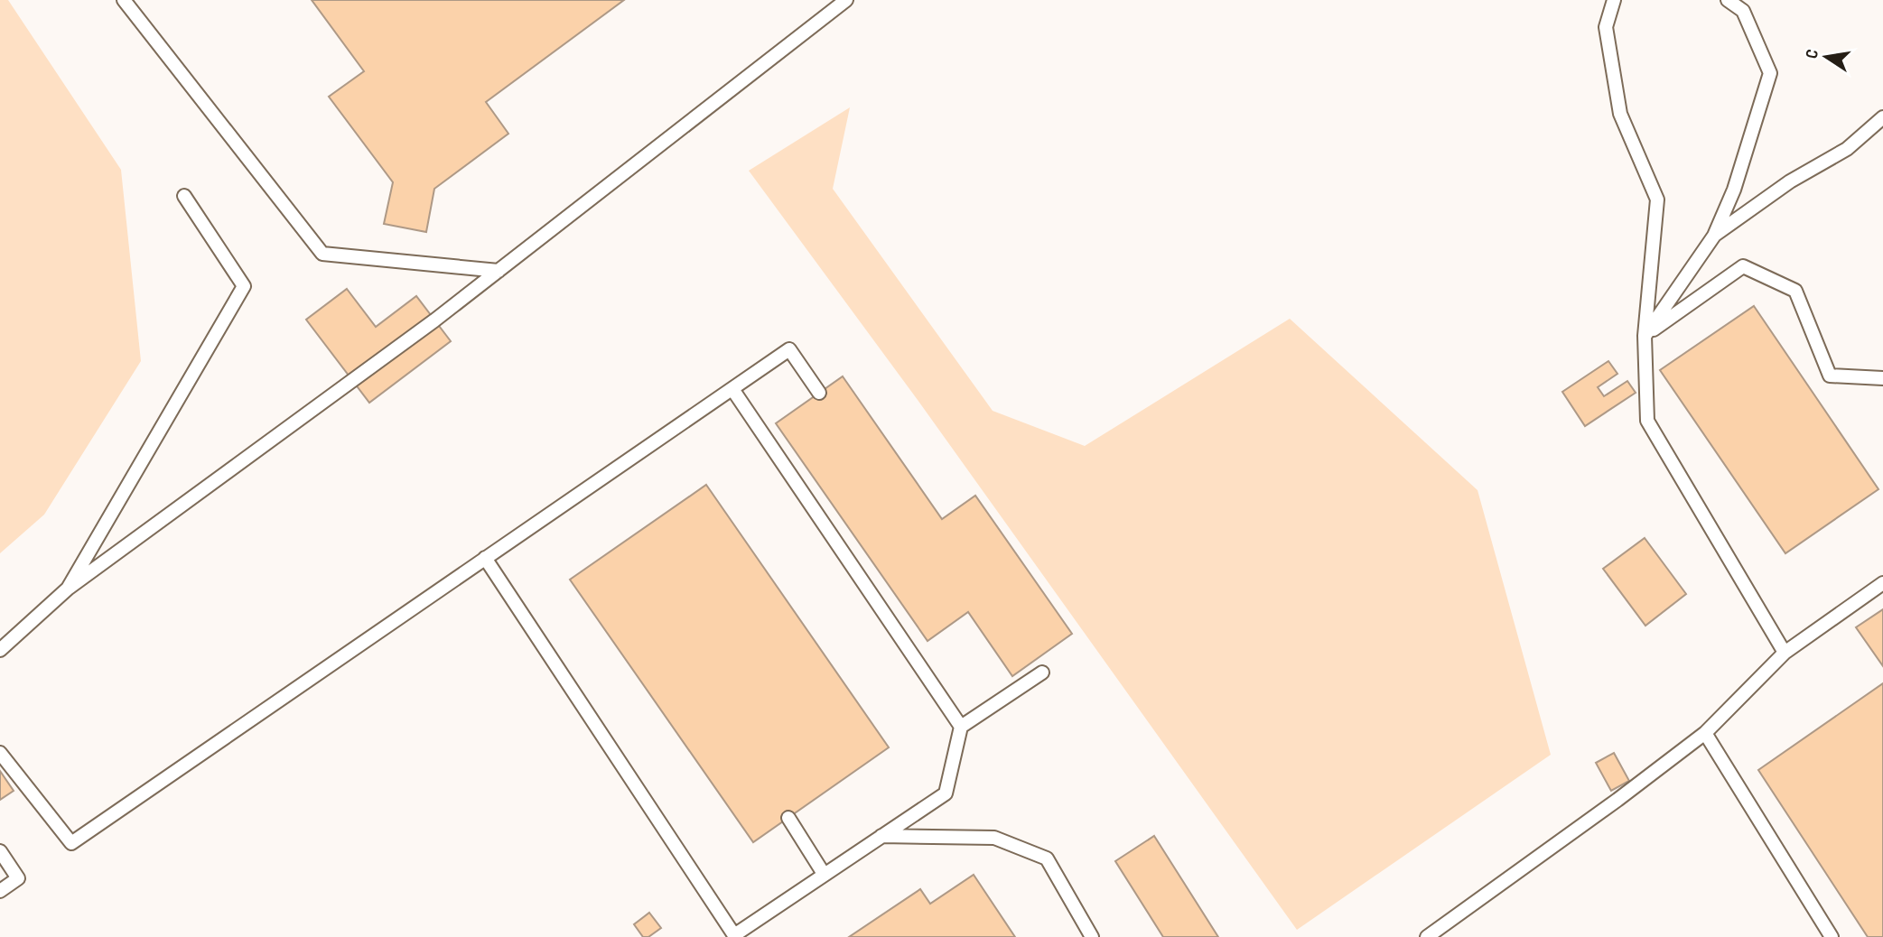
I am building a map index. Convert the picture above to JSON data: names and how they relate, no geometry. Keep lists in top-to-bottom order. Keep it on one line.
{"north":"left"}
